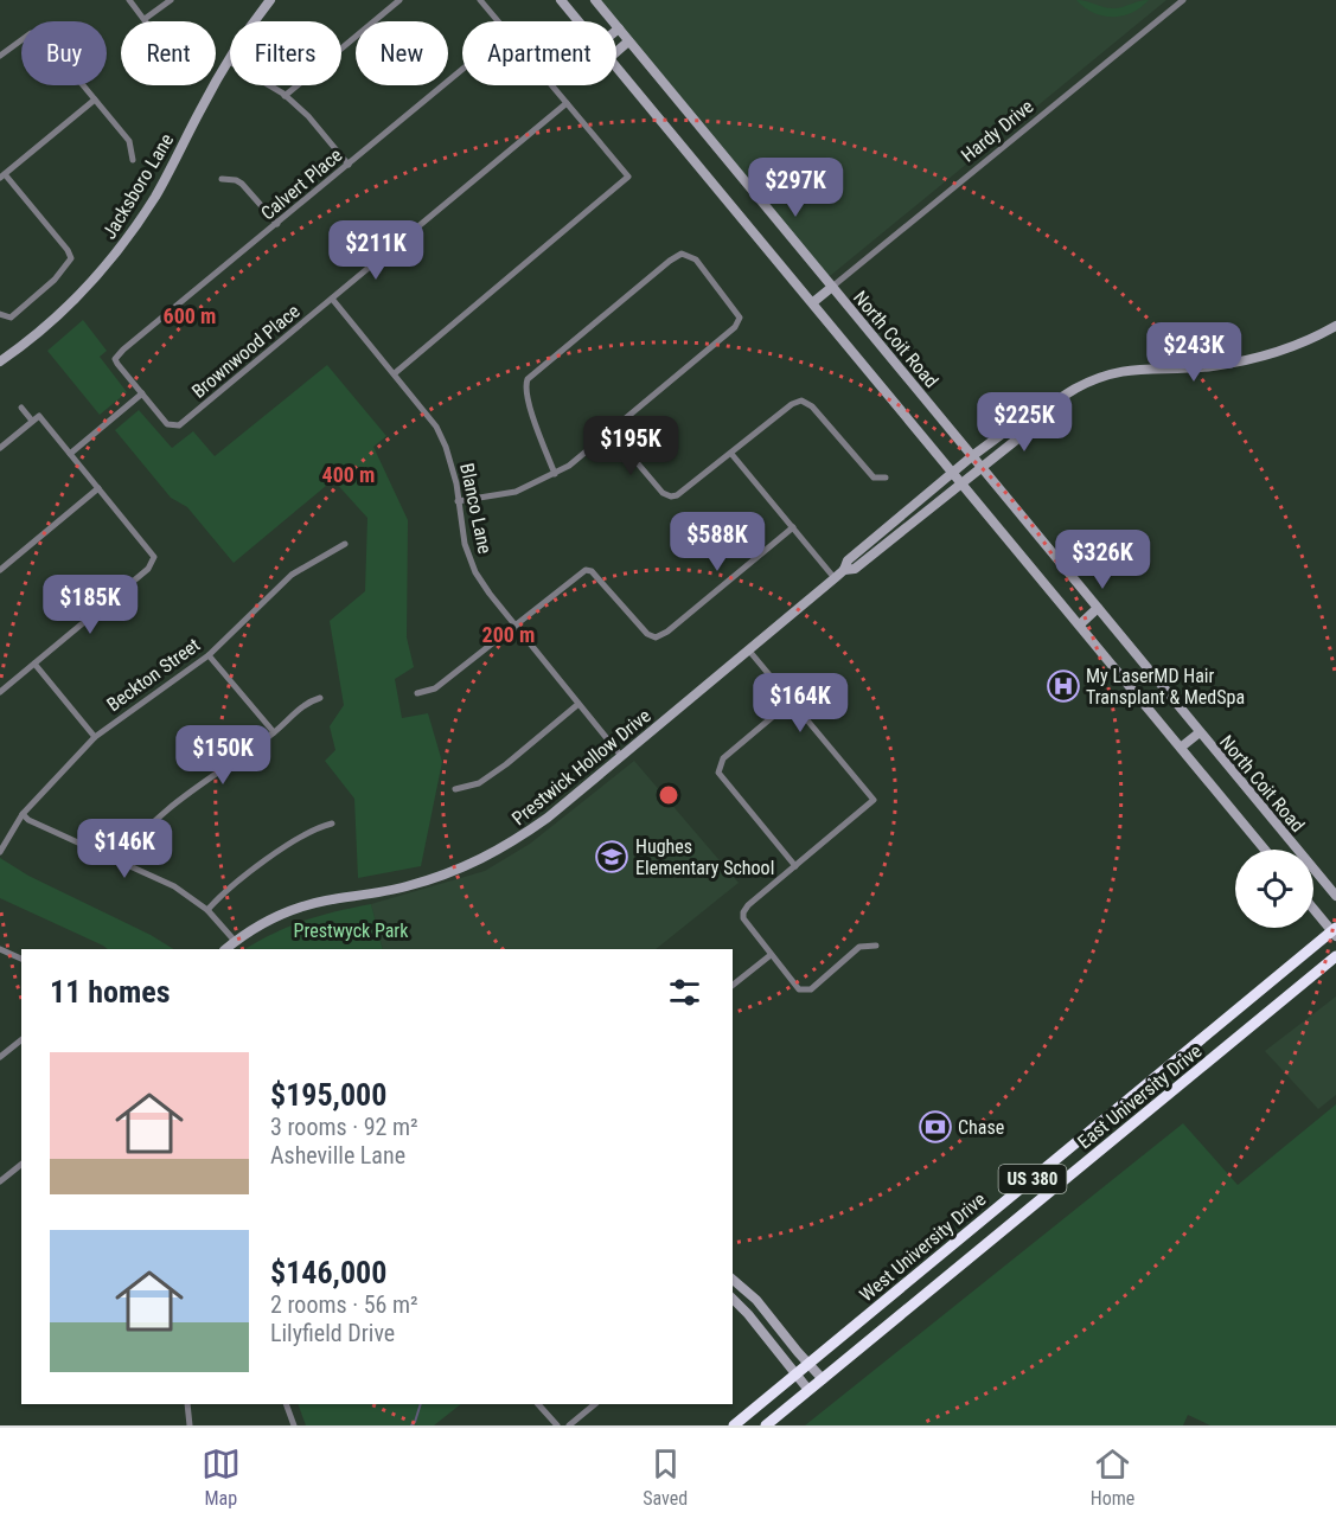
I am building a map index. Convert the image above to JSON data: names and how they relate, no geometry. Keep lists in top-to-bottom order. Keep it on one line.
{"streets":{"highway":["East University Drive","US 380","West University Drive"],"main road":["Jacksboro Lane","North Coit Road","Prestwick Hollow Drive"],"street":["Hardy Drive","Calvert Place","Brownwood Place","Blanco Lane","Beckton Street"]},"crossings":[["Hardy Drive","North Coit Road"],["Calvert Place","Brownwood Place"],["North Coit Road","Prestwick Hollow Drive"],["Brownwood Place","Blanco Lane"],["Blanco Lane","Prestwick Hollow Drive"]],"parks":["Prestwyck Park"],"places":{"hospital":["My LaserMD Hair Transplant & MedSpa"],"school or university":["Hughes Elementary School"],"bank":["Chase"]},"page":{"chip":["Buy","Rent","Filters","New","Apartment"],"price":["$297K","$211K","$243K","$225K","$195K","$588K","$326K","$185K","$164K","$150K","$146K"],"heading":"11 homes","list":[{"name":"$195,000","note":"3 rooms · 92 m² · Asheville Lane"},{"name":"$146,000","note":"2 rooms · 56 m² · Lilyfield Drive"}],"tabs":["Map","Saved","Home"]},"rings":["600 m","400 m","200 m"]}
